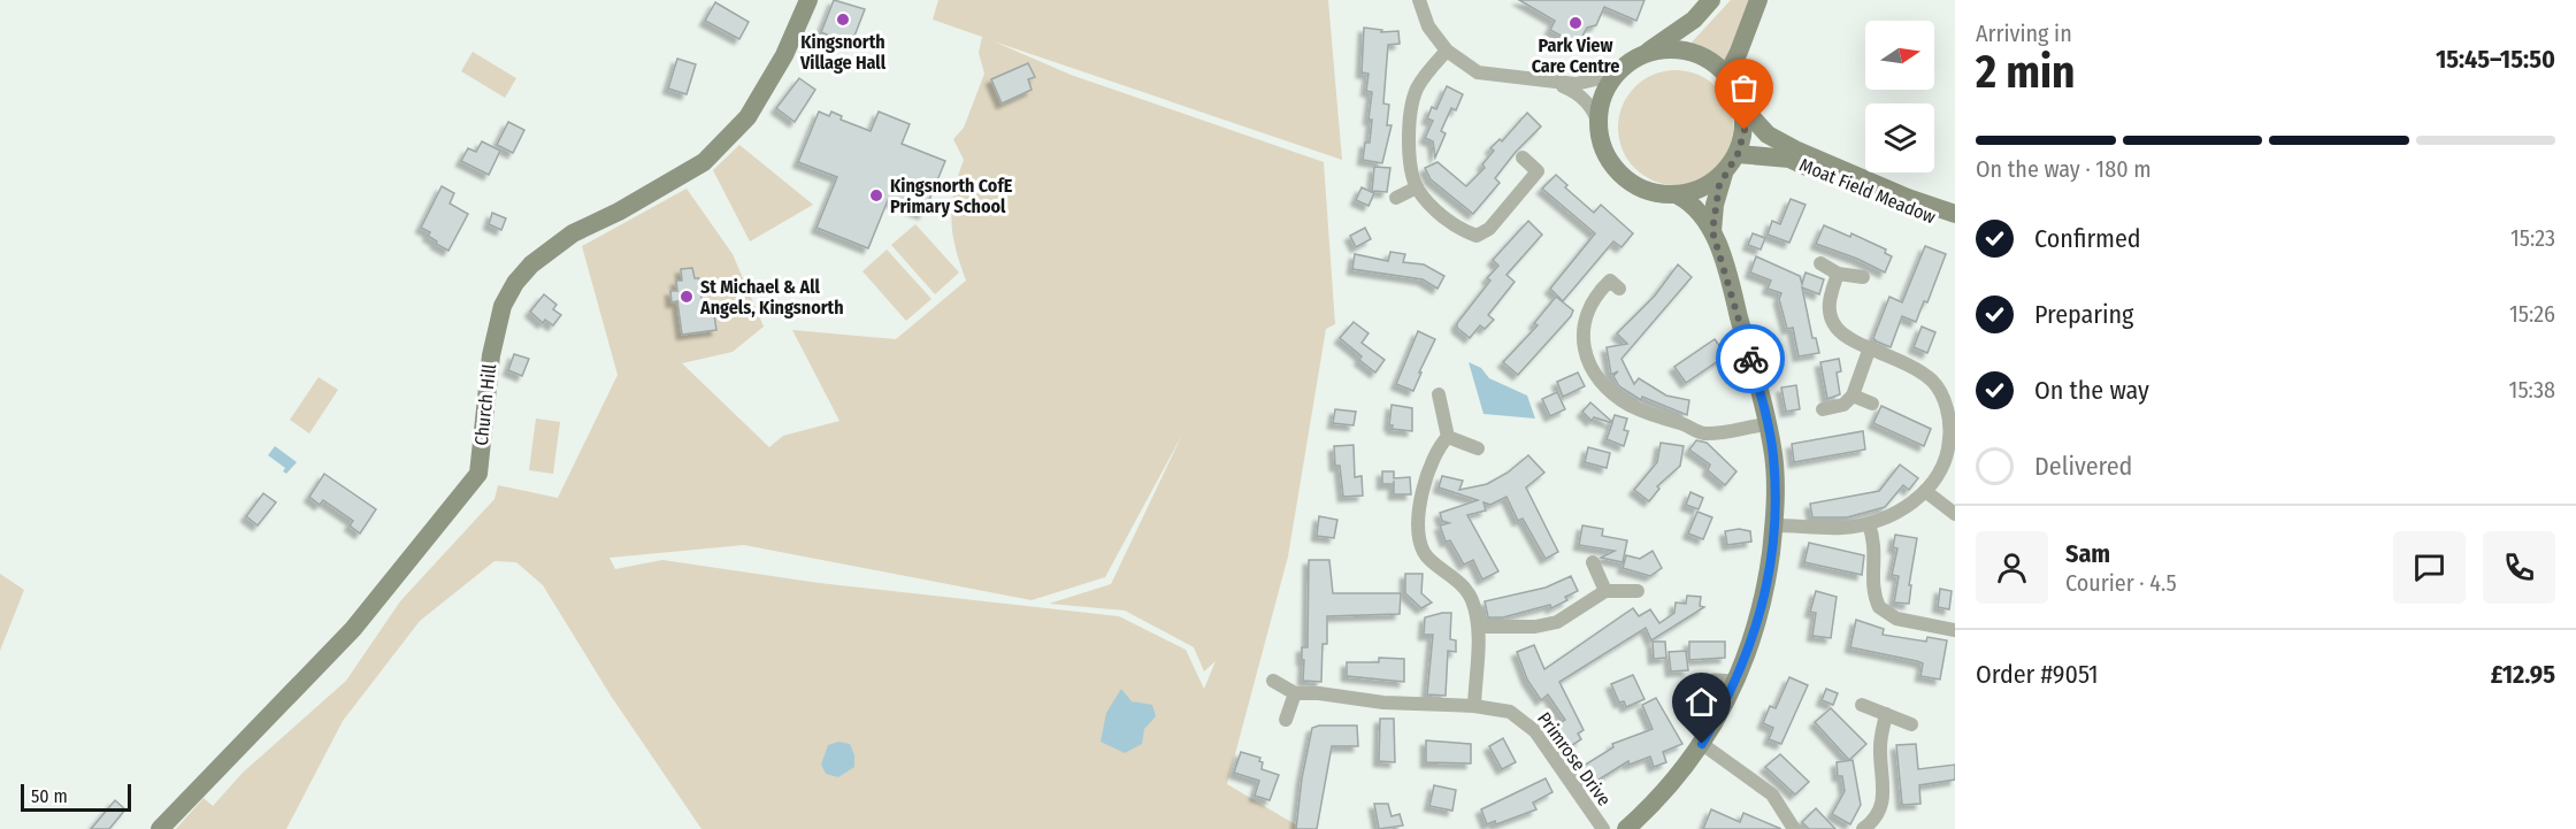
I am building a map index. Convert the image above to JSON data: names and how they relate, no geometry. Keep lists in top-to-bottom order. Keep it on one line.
{"streets":{"street":["Moat Field Meadow","Church Hill","Primrose Drive"]},"places":["Kingsnorth Village Hall","Park View Care Centre","Kingsnorth CofE Primary School","St Michael & All Angels, Kingsnorth"],"scale_bar":"50 m","north":"right","page":{"heading":["2 min","Arriving in","15:45–15:50"],"panel":["Sam","Courier · 4.5","Order #9051","£12.95"],"bar":"On the way · 180 m","list":[["Confirmed","15:23"],["Preparing","15:26"],["On the way","15:38"],"Delivered"],"scale":"50 m"}}
